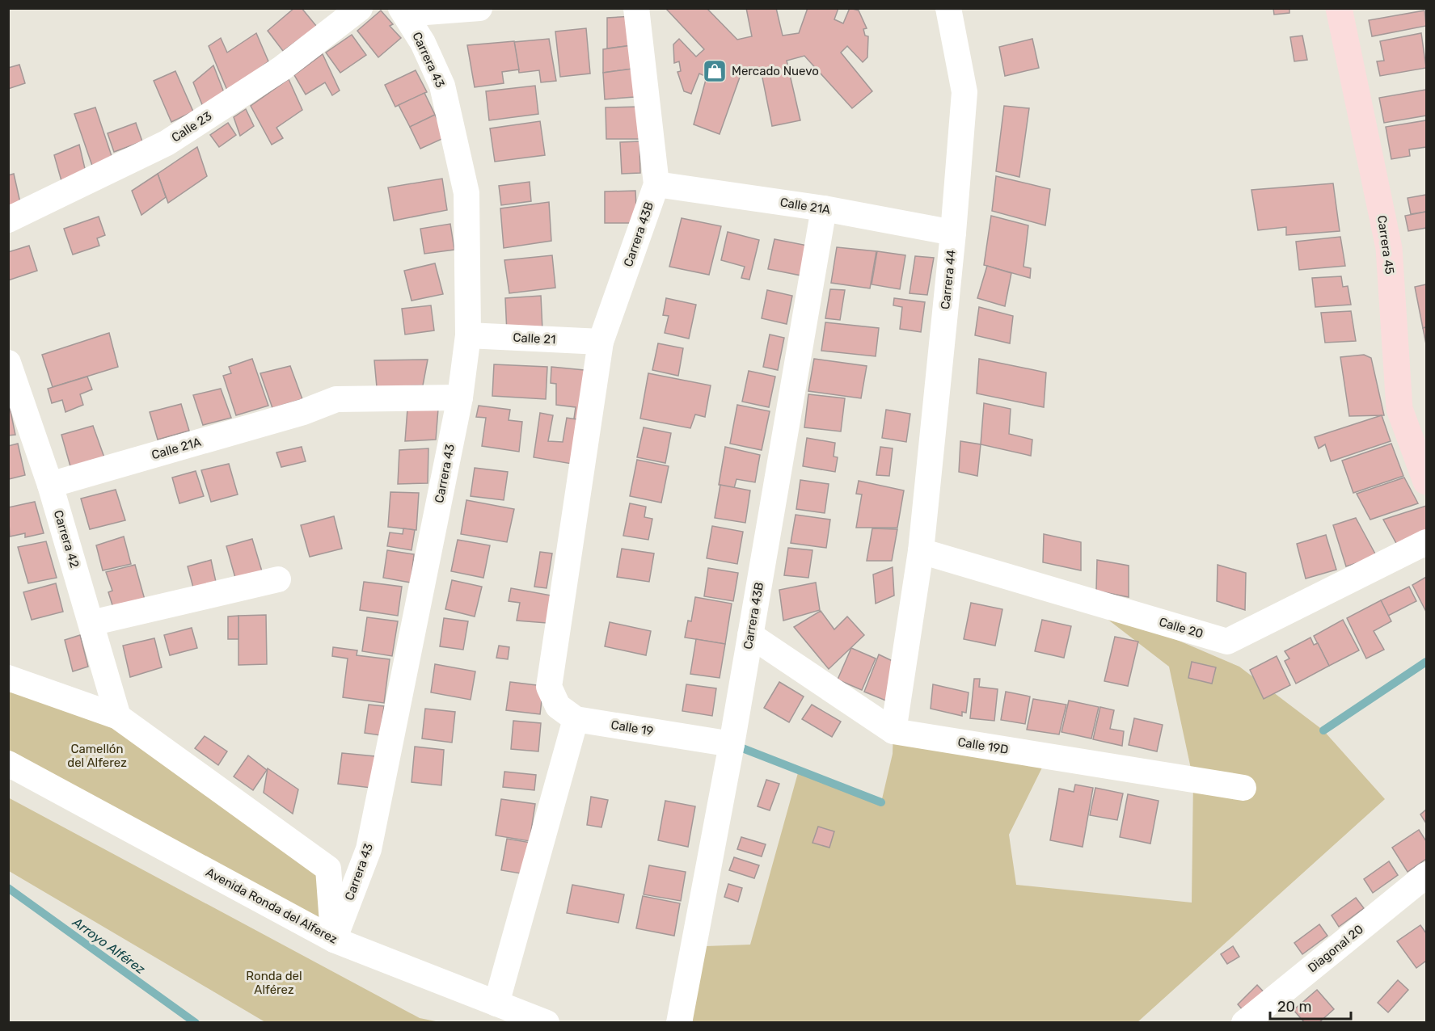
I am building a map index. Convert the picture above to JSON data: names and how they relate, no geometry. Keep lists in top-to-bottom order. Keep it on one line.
{"streets":{"street":["Carrera 43","Calle 23","Calle 21A","Carrera 43B","Carrera 45","Carrera 44","Calle 21","Carrera 42","Calle 20","Calle 19","Calle 19D","Avenida Ronda del Alferez","Diagonal 20"]},"crossings":[["Carrera 43","Calle 21A"],["Carrera 43","Calle 21"],["Carrera 43","Avenida Ronda del Alferez"],["Calle 21A","Carrera 43B"],["Calle 21A","Carrera 44"],["Calle 21A","Carrera 42"],["Carrera 43B","Calle 21"],["Carrera 43B","Calle 19"],["Carrera 43B","Calle 19D"],["Carrera 44","Calle 20"],["Carrera 44","Calle 19D"]],"water":["Arroyo Alférez"],"parks":["Camellón del Alferez","Ronda del Alférez"],"places":{"shop":["Mercado Nuevo"]},"scale_bar":"20 m"}
